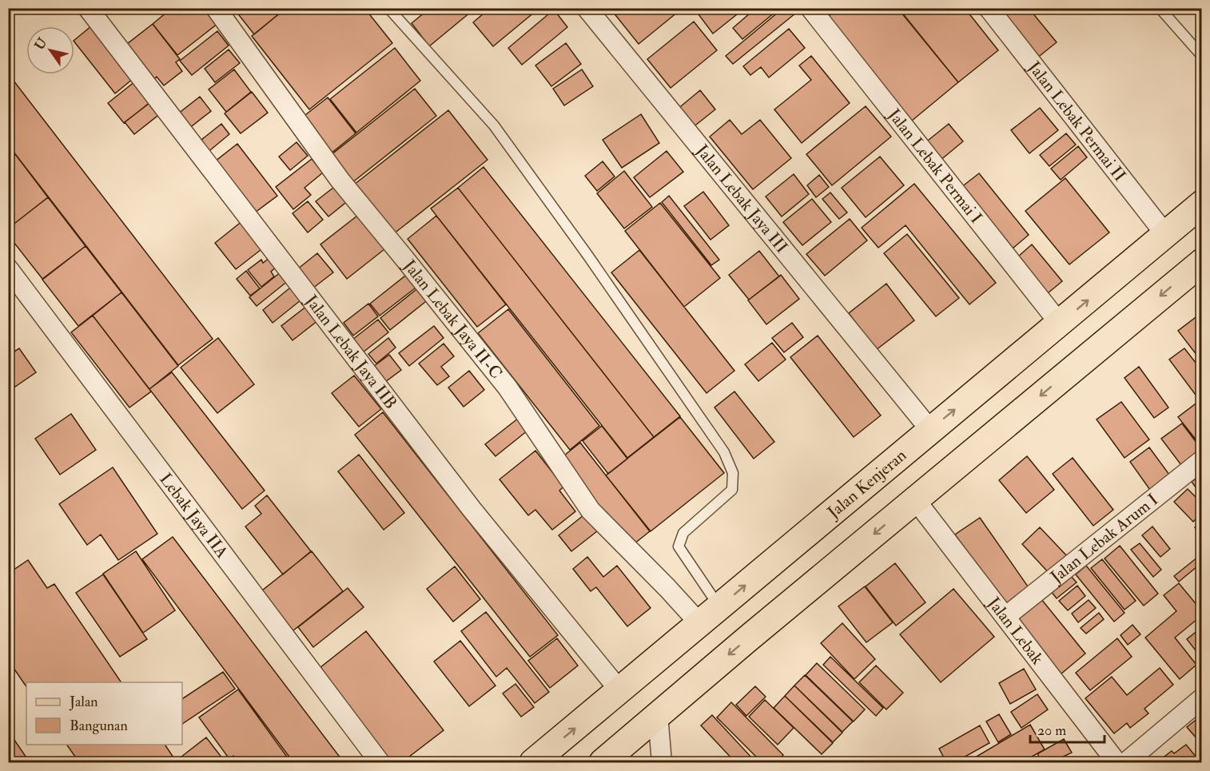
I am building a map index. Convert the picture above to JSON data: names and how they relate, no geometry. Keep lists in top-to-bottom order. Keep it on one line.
{"streets":{"main road":["Jalan Kenjeran"],"street":["Jalan Lebak Permai II","Jalan Lebak Permai I","Jalan Lebak Jaya III","Jalan Lebak Jaya II-C","Jalan Lebak Jaya IIB","Lebak Jaya IIA","Jalan Lebak Arum I","Jalan Lebak"]},"crossings":[["Jalan Lebak Permai II","Jalan Kenjeran"],["Jalan Lebak Permai I","Jalan Kenjeran"],["Jalan Lebak Jaya III","Jalan Kenjeran"],["Jalan Lebak Jaya II-C","Jalan Kenjeran"],["Jalan Lebak Jaya IIB","Jalan Kenjeran"],["Jalan Lebak Arum I","Jalan Lebak"]],"legend":["Jalan","Bangunan"],"scale_bar":"20 m","north":"top left"}
